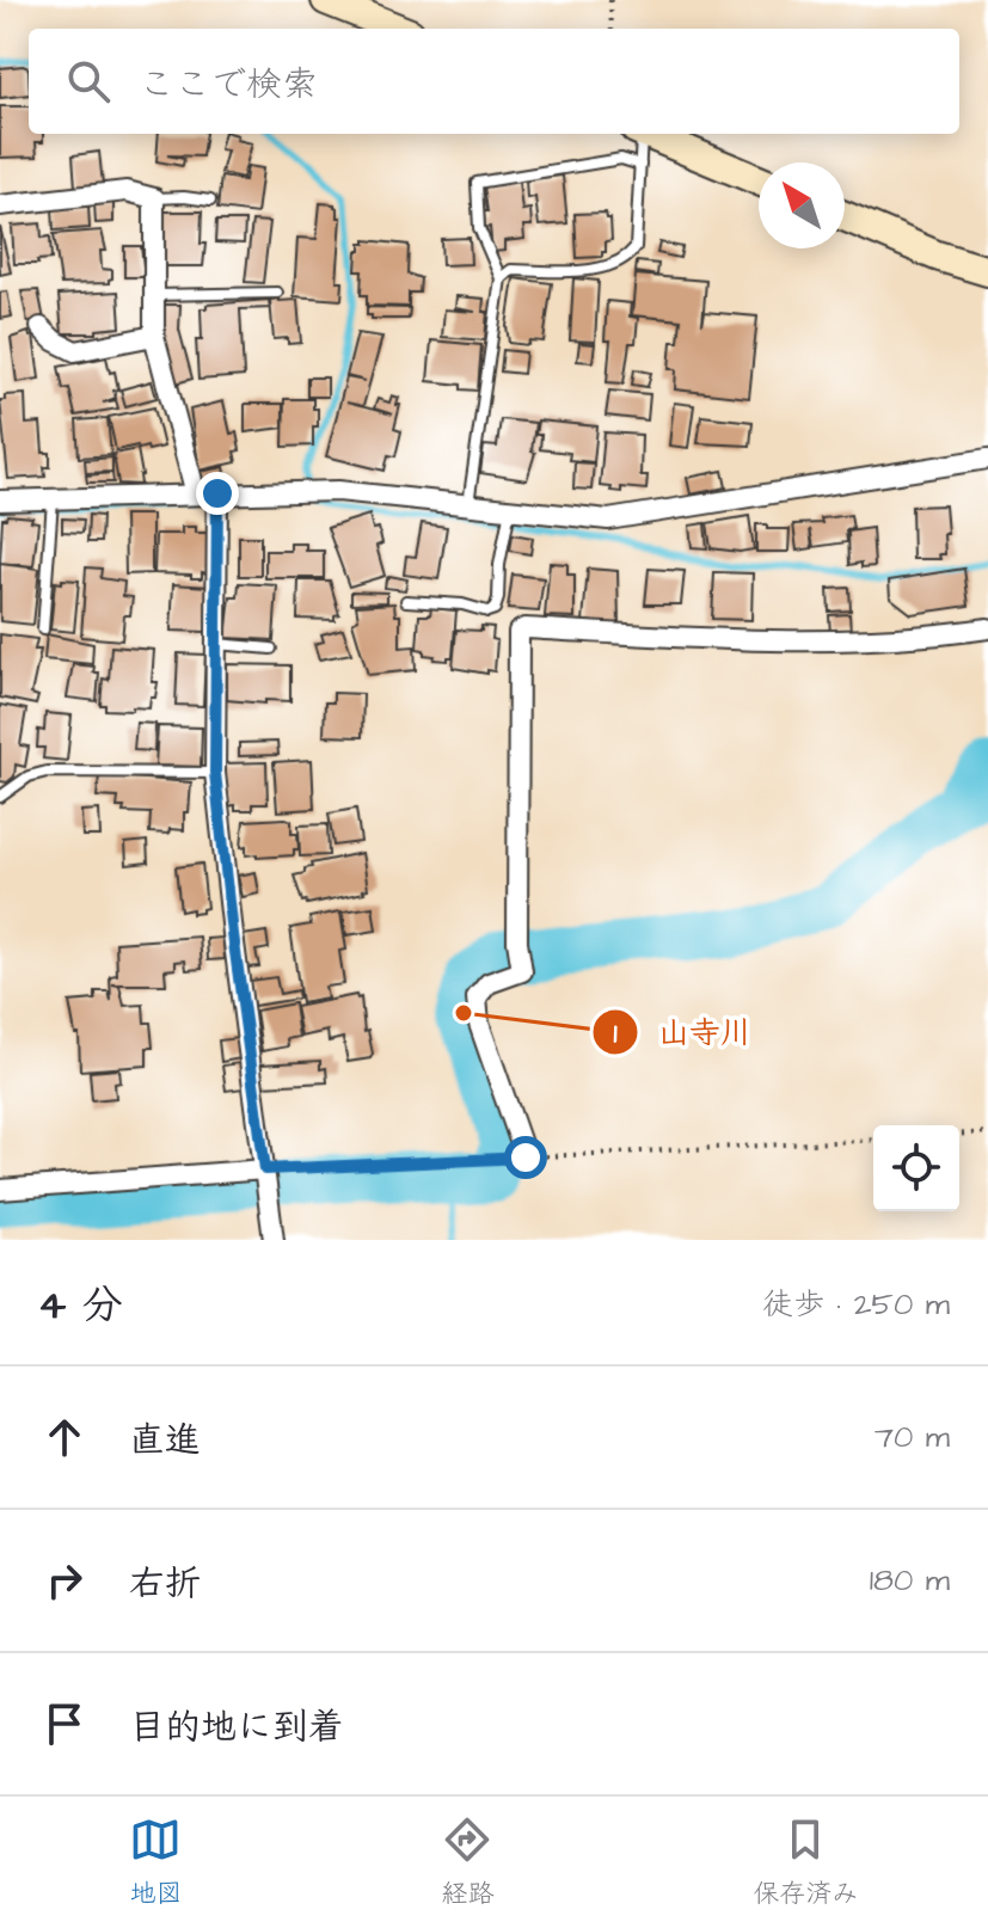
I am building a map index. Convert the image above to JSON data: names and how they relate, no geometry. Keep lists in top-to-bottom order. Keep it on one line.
{"places":["山寺川"],"north":"top left","page":{"search":"ここで検索","heading":["4 分","徒歩 · 250 m"],"list":[["直進","70 m"],["右折","180 m"],"目的地に到着"],"nav":["地図","経路","保存済み"]}}
